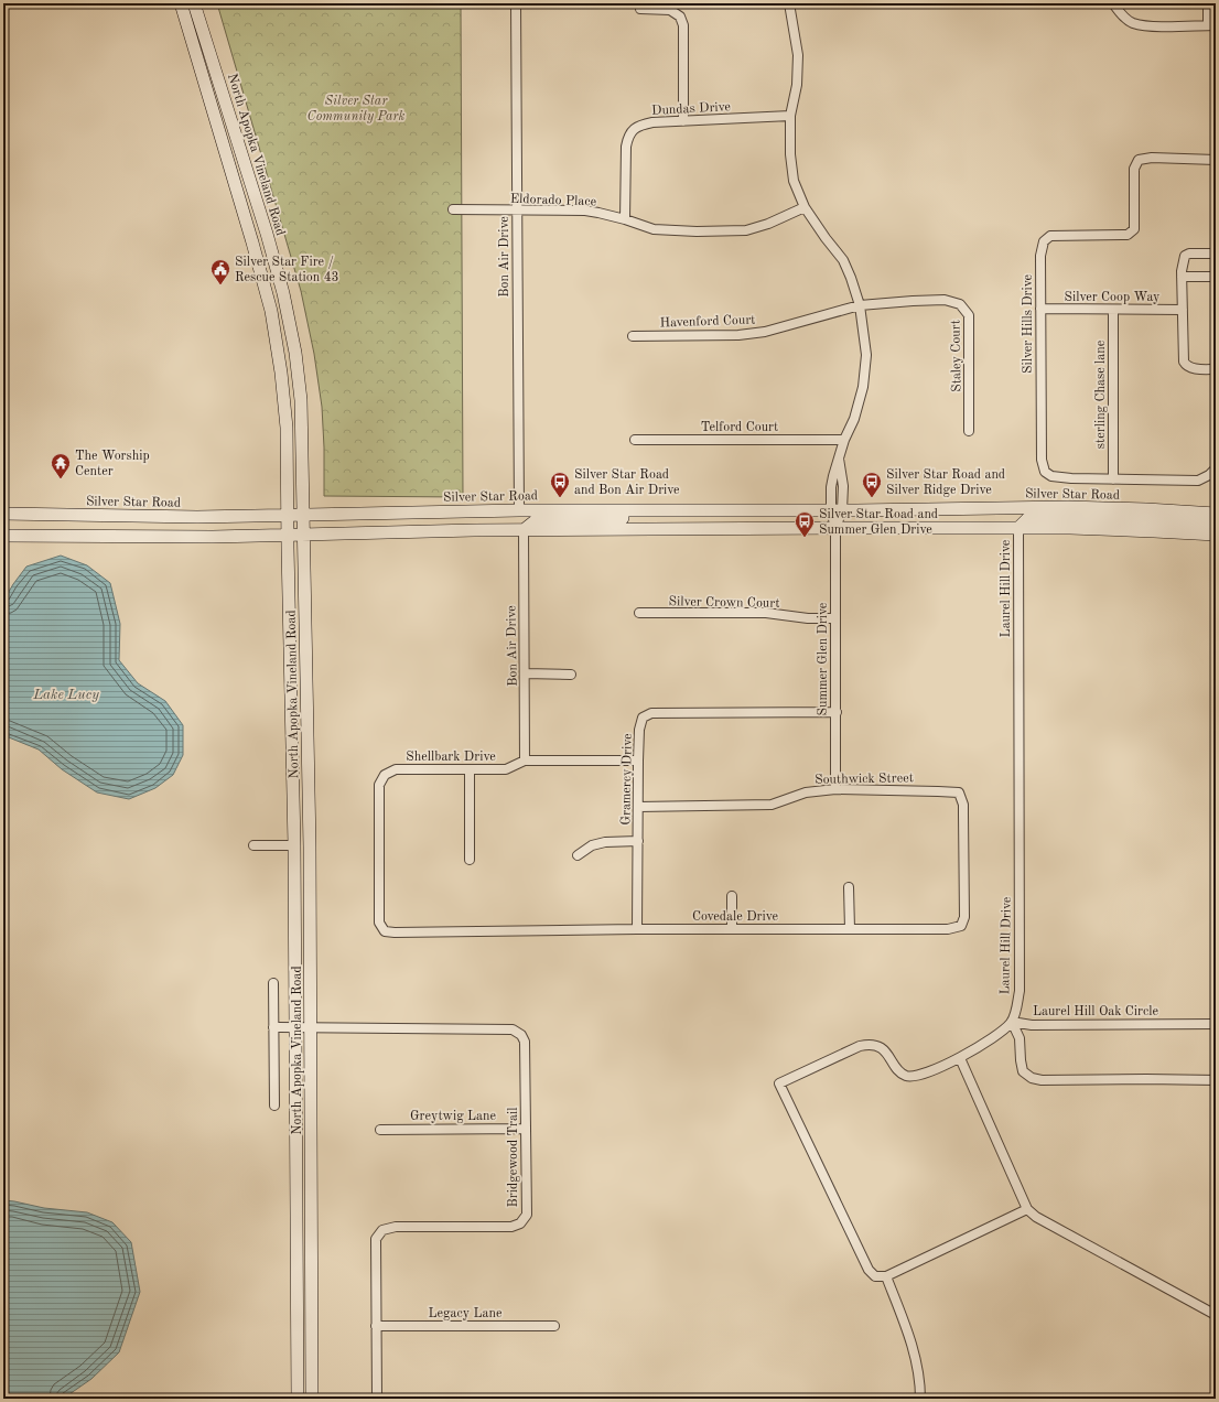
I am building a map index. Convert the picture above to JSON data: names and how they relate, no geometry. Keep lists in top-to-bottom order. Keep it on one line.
{"streets":{"main road":["North Apopka Vineland Road","Silver Star Road"],"street":["Dundas Drive","Eldorado Place","Bon Air Drive","Silver Coop Way","Havenford Court","Silver Hills Drive","Staley Court","sterling Chase lane","Telford Court","Laurel Hill Drive","Silver Crown Court","Summer Glen Drive","Shellbark Drive","Southwick Street","Gramercy Drive","Covedale Drive","Laurel Hill Oak Circle","Greytwig Lane","Bridgewood Trail","Legacy Lane"]},"crossings":[["Dundas Drive","Eldorado Place"],["North Apopka Vineland Road","Silver Star Road"],["North Apopka Vineland Road","Bridgewood Trail"],["Eldorado Place","Bon Air Drive"],["Bon Air Drive","Silver Star Road"],["Bon Air Drive","Shellbark Drive"],["Silver Coop Way","Silver Hills Drive"],["Silver Coop Way","sterling Chase lane"],["Havenford Court","Staley Court"],["Silver Hills Drive","sterling Chase lane"],["Telford Court","Summer Glen Drive"],["Silver Star Road","Summer Glen Drive"],["Laurel Hill Drive","Laurel Hill Oak Circle"],["Silver Crown Court","Summer Glen Drive"],["Summer Glen Drive","Southwick Street"],["Summer Glen Drive","Gramercy Drive"],["Shellbark Drive","Gramercy Drive"],["Shellbark Drive","Covedale Drive"],["Southwick Street","Gramercy Drive"],["Southwick Street","Covedale Drive"],["Gramercy Drive","Covedale Drive"],["Greytwig Lane","Bridgewood Trail"],["Bridgewood Trail","Legacy Lane"]],"water":["Lake Lucy"],"parks":["Silver Star Community Park"],"places":{"public building":["Silver Star Fire / Rescue Station 43"],"temple":["The Worship Center"],"bus stop":["Silver Star Road and Bon Air Drive","Silver Star Road and Silver Ridge Drive","Silver Star Road and Summer Glen Drive"]}}
